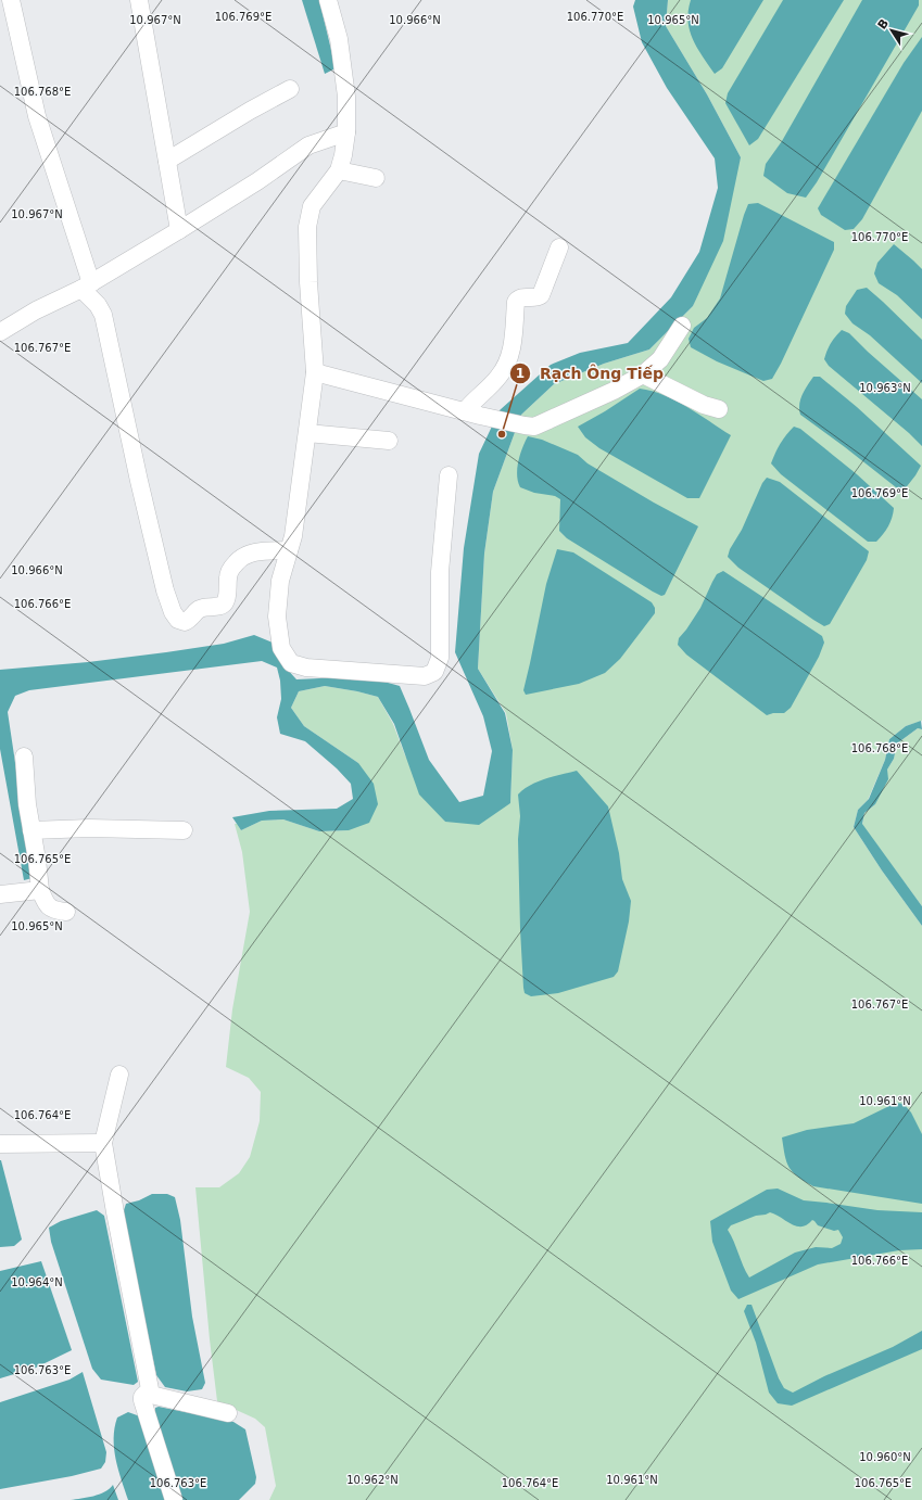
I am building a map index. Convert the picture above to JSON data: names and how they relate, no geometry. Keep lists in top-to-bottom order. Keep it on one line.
{"places":["Rạch Ông Tiếp"],"north":"top left","coordinates":["106.769°E","106.770°E","10.967°N","10.966°N","10.965°N","106.768°E","106.767°E","10.963°N","106.766°E","106.765°E","10.961°N","106.764°E","10.964°N","106.763°E","10.960°N","10.962°N"]}
